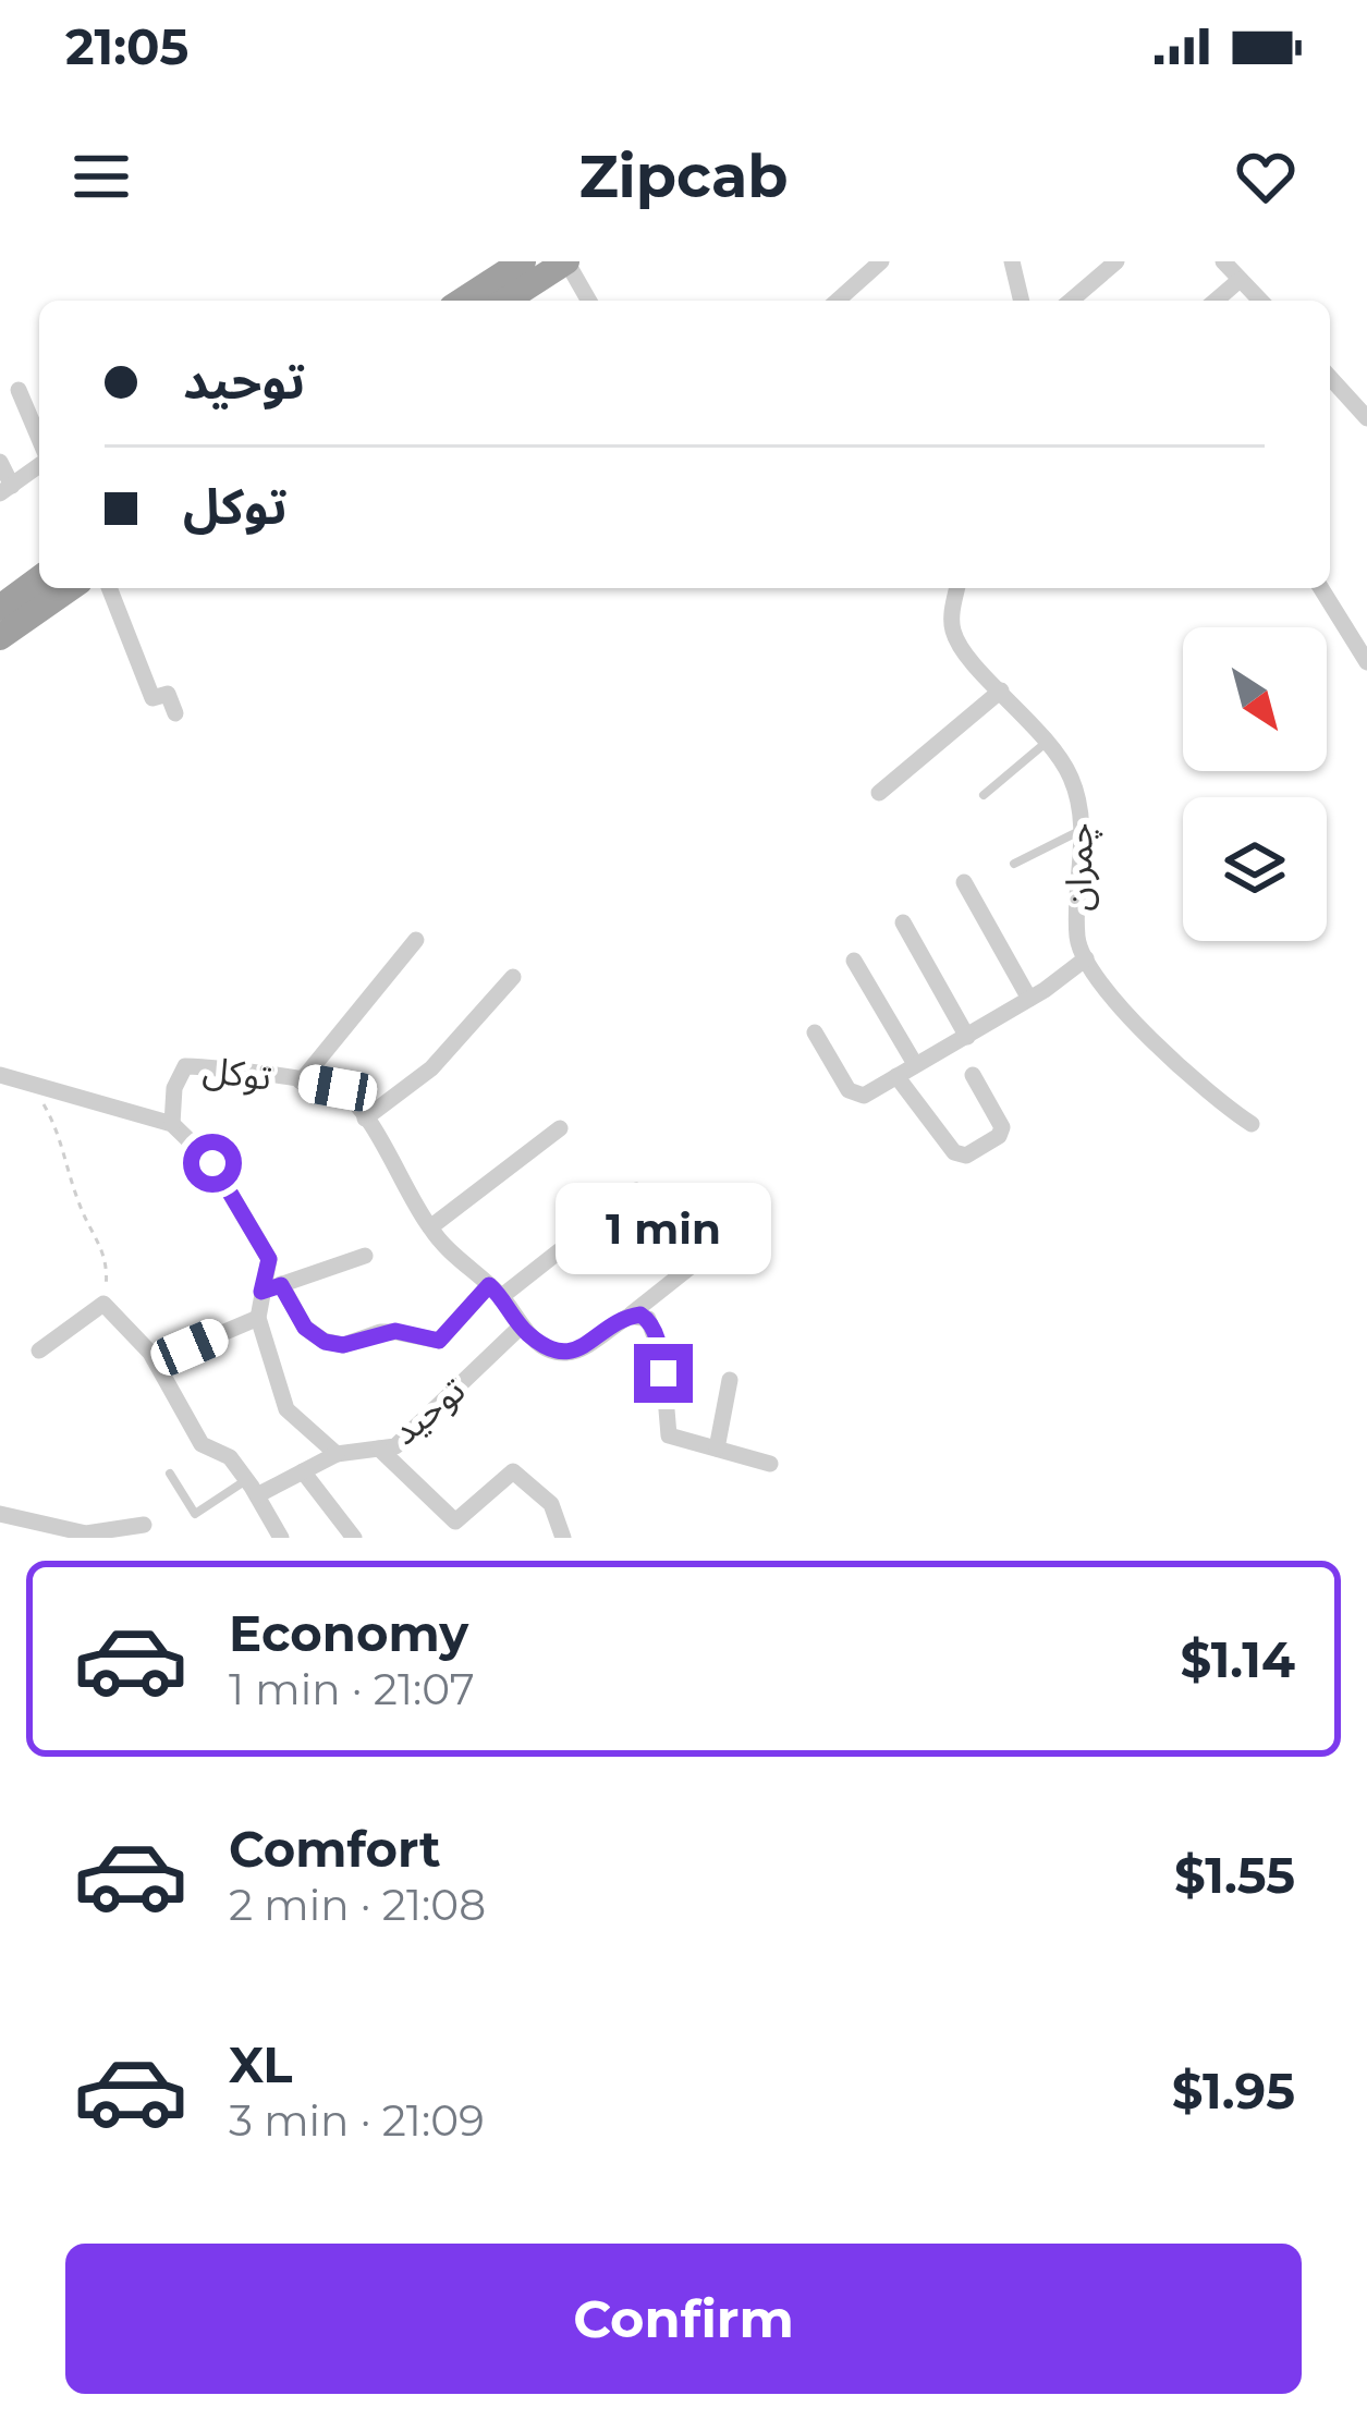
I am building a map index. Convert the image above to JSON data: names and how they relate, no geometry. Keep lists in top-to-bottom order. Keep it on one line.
{"streets":{"street":["چمران","توکل","توحید"]},"crossings":[["توکل","توحید"]],"north":"bottom right","page":{"status":"21:05","header":"Zipcab","banner":["توحید","توکل"],"bubble":"1 min","list":[{"name":"Economy","note":"1 min · 21:07","value":"$1.14"},{"name":"Comfort","note":"2 min · 21:08","value":"$1.55"},{"name":"XL","note":"3 min · 21:09","value":"$1.95"}],"buttons":"Confirm"}}
